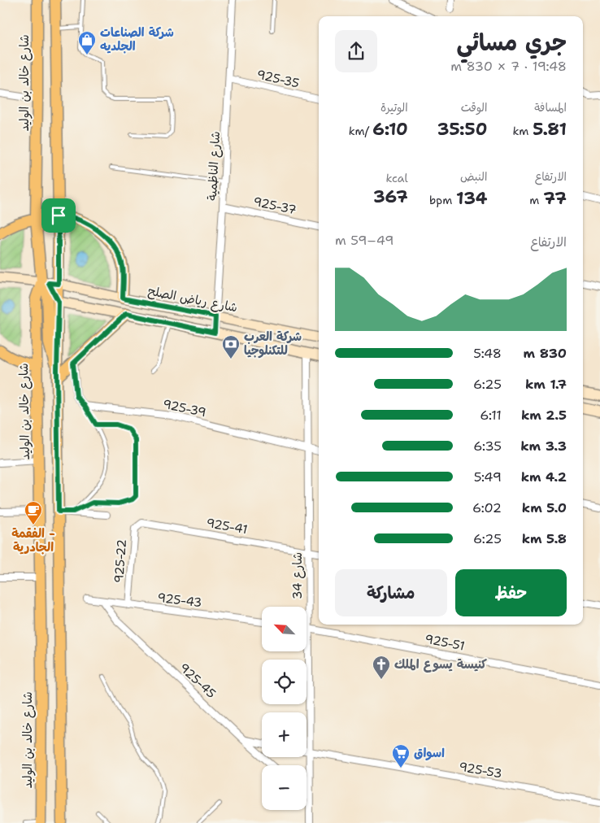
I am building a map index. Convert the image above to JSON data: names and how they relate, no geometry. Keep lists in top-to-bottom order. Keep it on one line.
{"streets":{"main road":["شارع خالد بن الوليد"],"street":["925-35","شارع الناظمية","925-37","شارع رياض الصلح","925-39","925-41","925-22","شارع 34","925-43","925-51","925-45","925-53"]},"crossings":[["925-35","شارع الناظمية"],["شارع خالد بن الوليد","شارع رياض الصلح"],["شارع الناظمية","925-37"],["شارع الناظمية","شارع رياض الصلح"],["925-39","شارع 34"],["925-41","925-22"],["925-41","شارع 34"],["925-22","925-43"],["شارع 34","925-51"],["شارع 34","925-53"],["925-43","925-45"]],"places":{"shop":["شركة الصناعات الجلديه"],"bank":["شركة العرب للتكنلوجيا"],"cafe":["الفقمة - الجادرية"],"church":["كنيسة يسوع الملك"],"supermarket":["اسواق"]},"north":"top left","page":{"heading":["جري مسائي","19:48 · 7 × 830 m"],"stats":[["المسافة","5.81 km"],["الوقت","35:50"],["الوتيرة","6:10 /km"],["الارتفاع","77 m"],["النبض","134 bpm"],["kcal","367"]],"chart":["الارتفاع","49–59 m"],"list":[{"name":"830 m","note":"5:48"},{"name":"1.7 km","note":"6:25"},{"name":"2.5 km","note":"6:11"},{"name":"3.3 km","note":"6:35"},{"name":"4.2 km","note":"5:49"},{"name":"5.0 km","note":"6:02"},{"name":"5.8 km","note":"6:25"}],"buttons":["حفظ","مشاركة"],"map_buttons":["+","−"]}}
